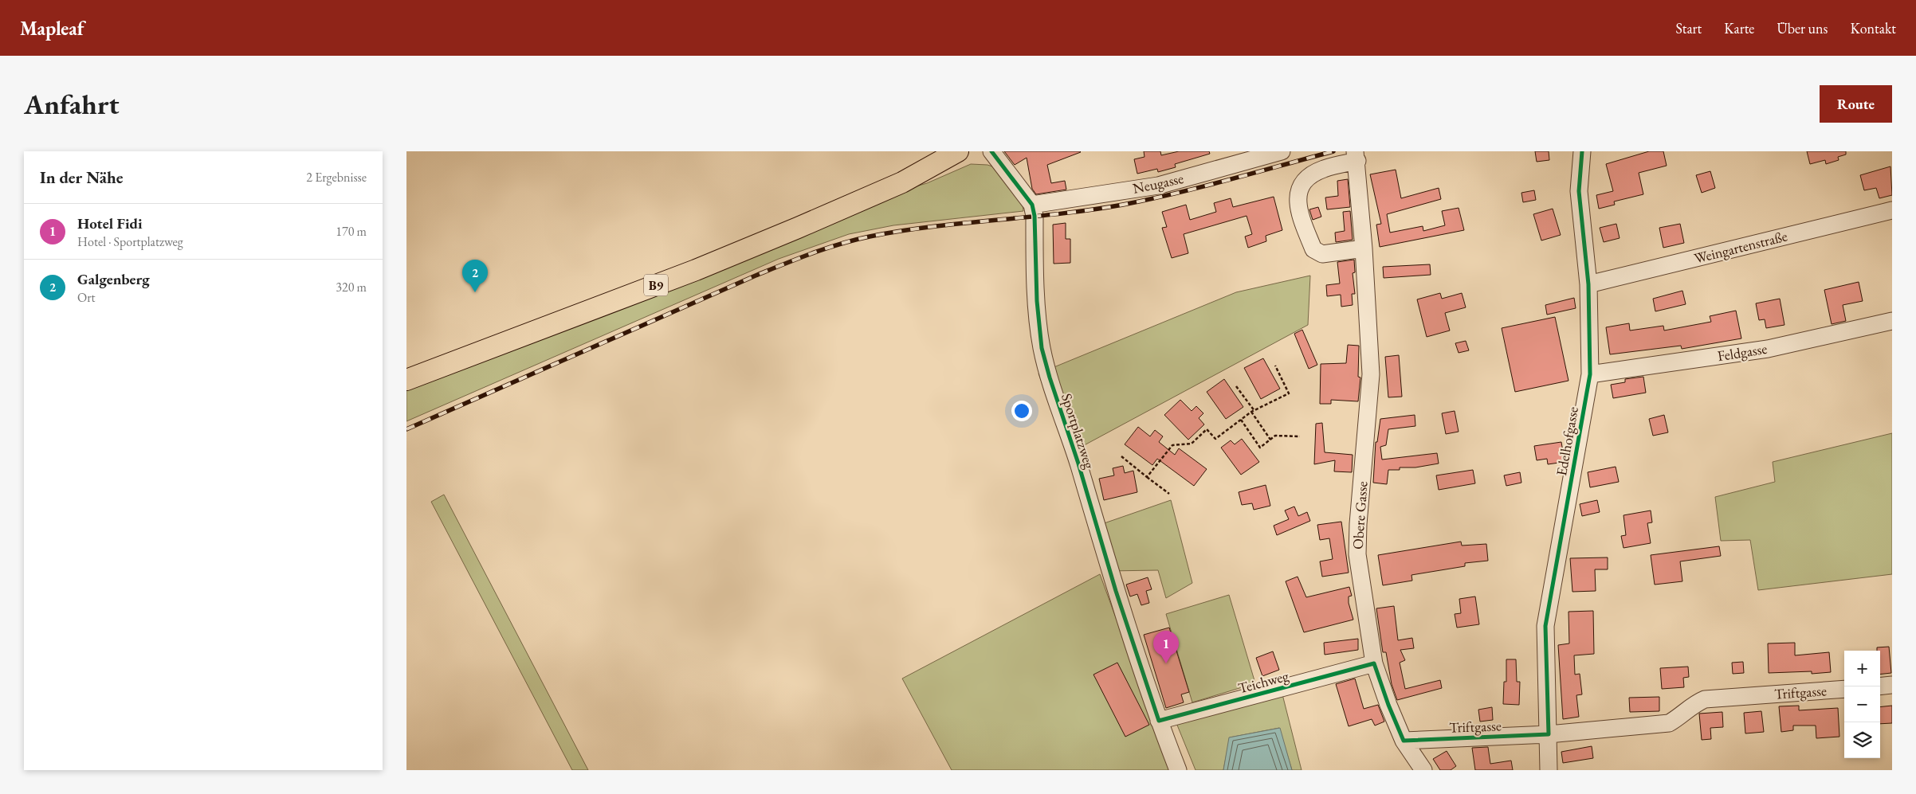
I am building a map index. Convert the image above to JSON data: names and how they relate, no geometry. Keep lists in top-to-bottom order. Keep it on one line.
{"streets":{"main road":["B9"],"street":["Neugasse","Weingartenstraße","Feldgasse","Sportplatzweg","Edelhofgasse","Obere Gasse","Teichweg","Triftgasse"]},"crossings":[["Neugasse","Sportplatzweg"],["Weingartenstraße","Edelhofgasse"],["Feldgasse","Edelhofgasse"],["Sportplatzweg","Teichweg"],["Edelhofgasse","Triftgasse"],["Obere Gasse","Teichweg"],["Obere Gasse","Triftgasse"]],"page":{"header":"Mapleaf","nav":["Start","Karte","Über uns","Kontakt"],"buttons":"Route","title":"Anfahrt","heading":["In der Nähe","2 Ergebnisse"],"list":[{"mark":"1","name":"Hotel Fidi","note":"Hotel · Sportplatzweg","value":"170 m"},{"mark":"2","name":"Galgenberg","note":"Ort","value":"320 m"}],"pins":["2","1"],"map_buttons":["+","−"]}}
